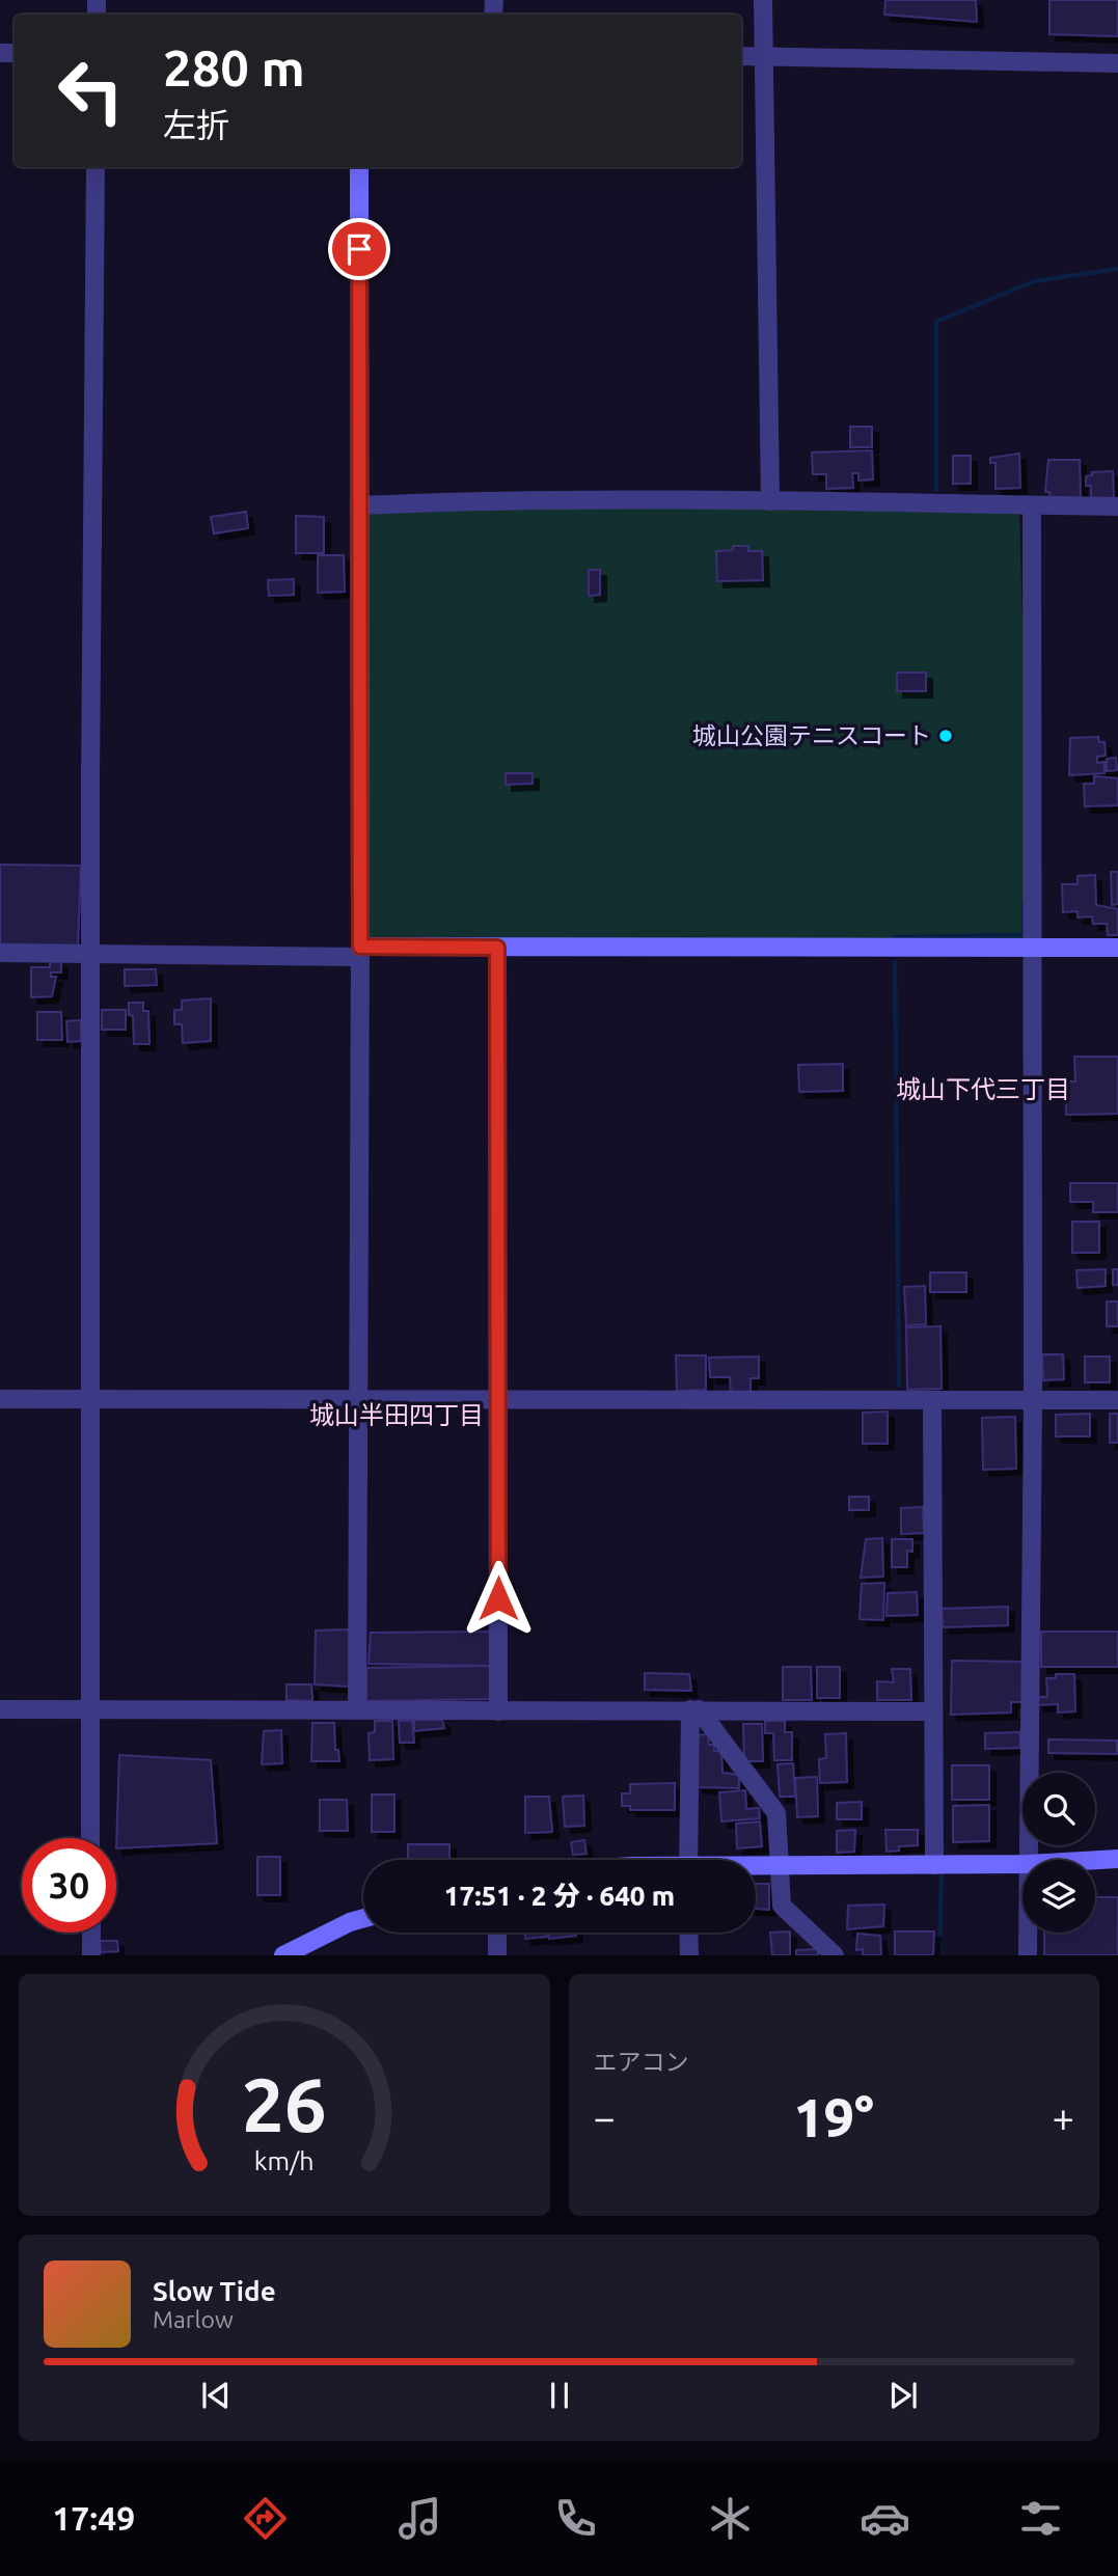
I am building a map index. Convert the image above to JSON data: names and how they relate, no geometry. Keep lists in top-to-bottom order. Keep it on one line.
{"districts":["城山下代三丁目","城山半田四丁目"],"places":["城山公園テニスコート"],"page":{"turn":["280 m","左折"],"limit":"30","trip":"17:51 · 2 分 · 640 m","tile":"エアコン","heat":["−","19°","+"],"song":["Slow Tide","Marlow"],"tabs":"17:49","gauge":["26","km/h"]}}
